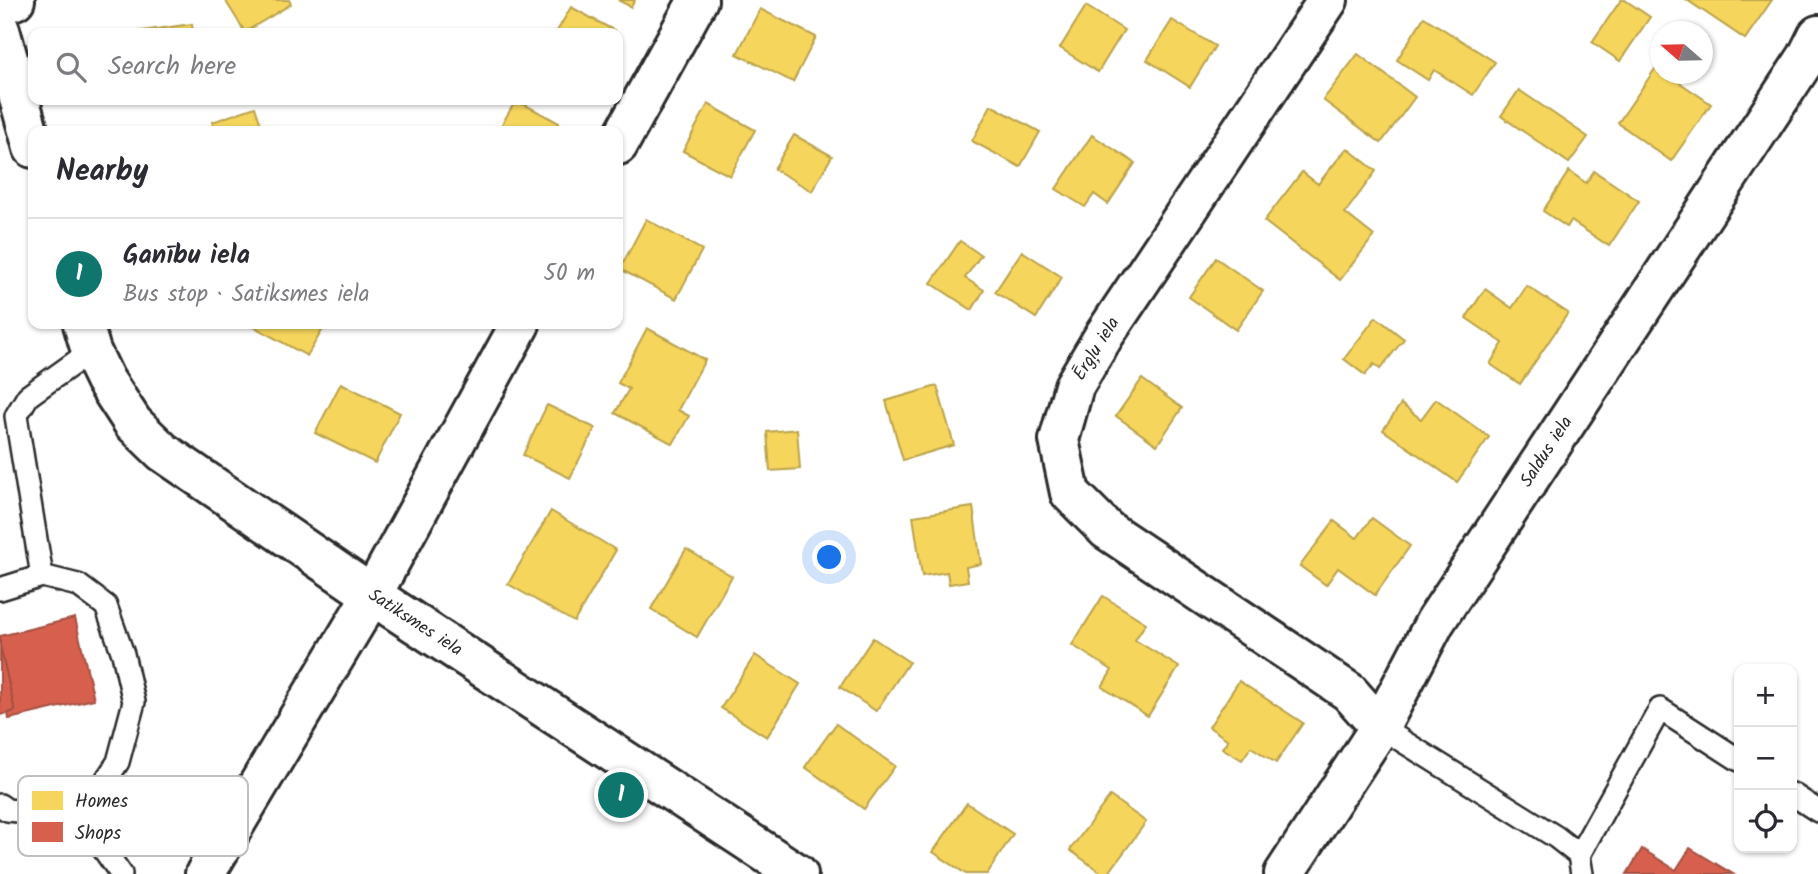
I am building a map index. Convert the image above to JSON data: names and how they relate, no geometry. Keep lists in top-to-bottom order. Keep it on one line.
{"streets":{"street":["Ērgļu iela","Saldus iela","Satiksmes iela"]},"crossings":[["Ērgļu iela","Saldus iela"]],"legend":["Homes","Shops"],"north":"left","page":{"search":"Search here","heading":"Nearby","list":[{"mark":"1","name":"Ganību iela","note":"Bus stop · Satiksmes iela","value":"50 m"}],"map_buttons":["+","−"],"pins":"1"}}
